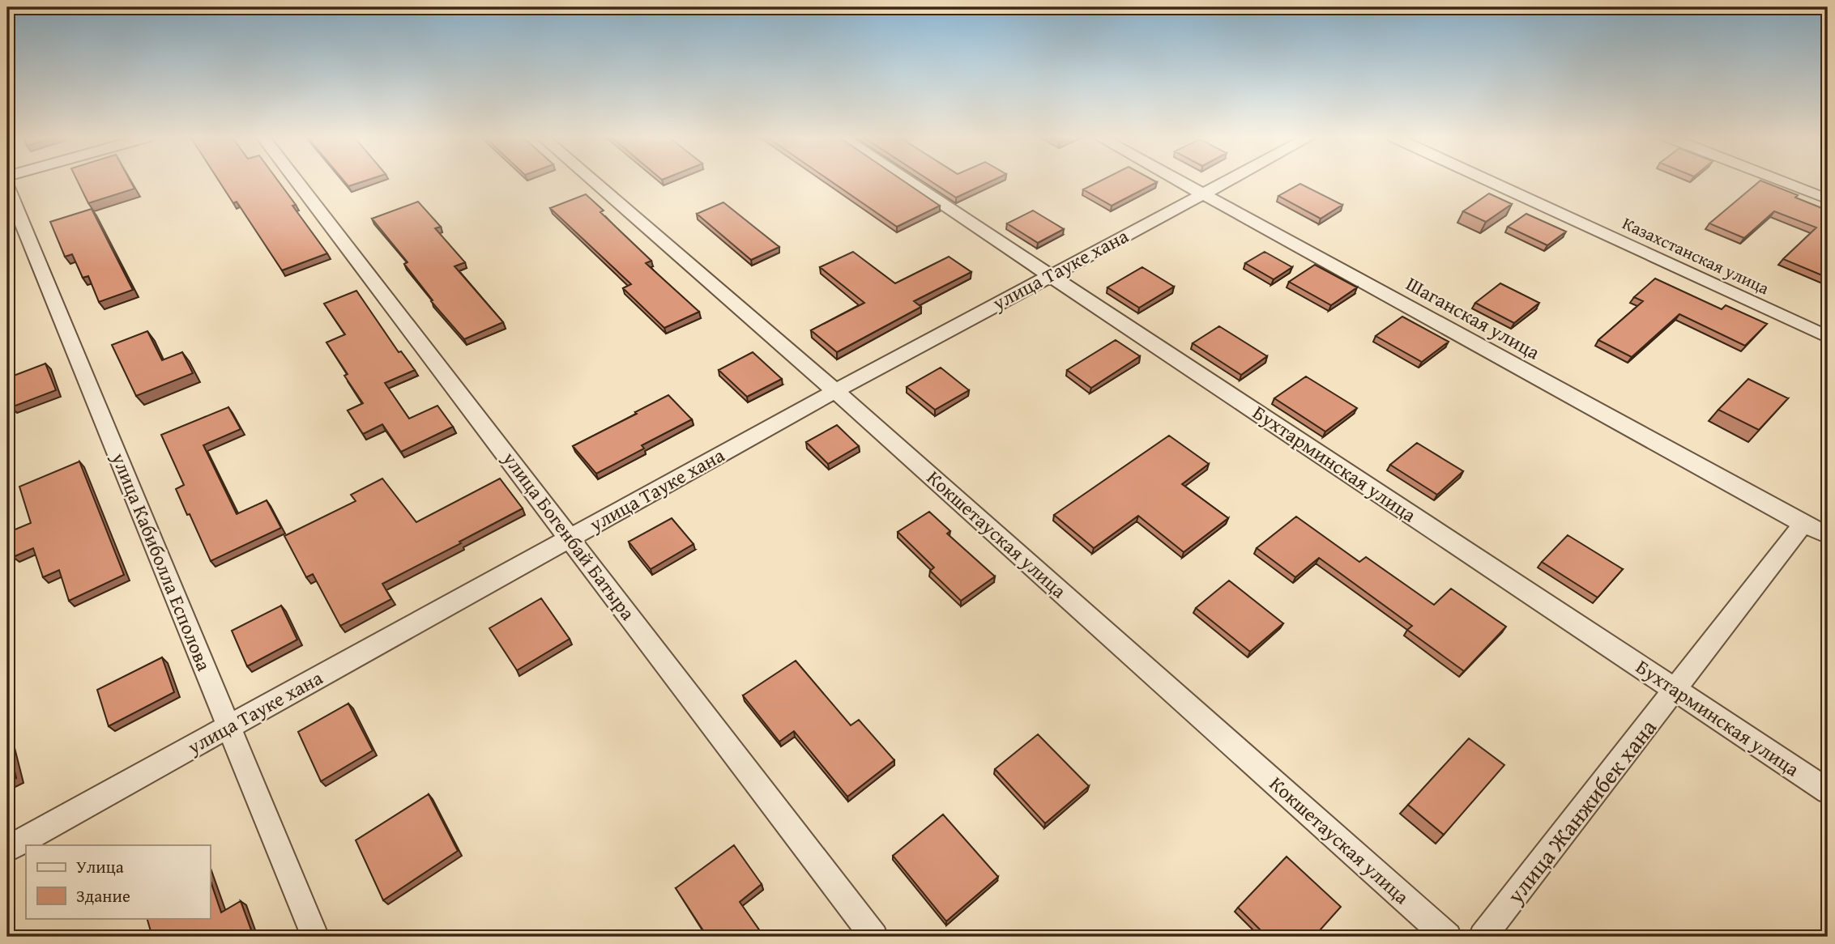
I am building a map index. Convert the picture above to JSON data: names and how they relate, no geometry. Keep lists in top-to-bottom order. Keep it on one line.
{"streets":{"street":["Казахстанская улица","улица Тауке хана","Шаганская улица","Бухтарминская улица","Кокшетауская улица","улица Богенбай Батыра","улица Кабиболла Есполова","улица Жанжибек хана"]},"crossings":[["улица Тауке хана","Шаганская улица"],["улица Тауке хана","Бухтарминская улица"],["улица Тауке хана","Кокшетауская улица"],["улица Тауке хана","улица Богенбай Батыра"],["улица Тауке хана","улица Кабиболла Есполова"],["Шаганская улица","улица Жанжибек хана"],["Бухтарминская улица","улица Жанжибек хана"]],"legend":["Улица","Здание"]}
